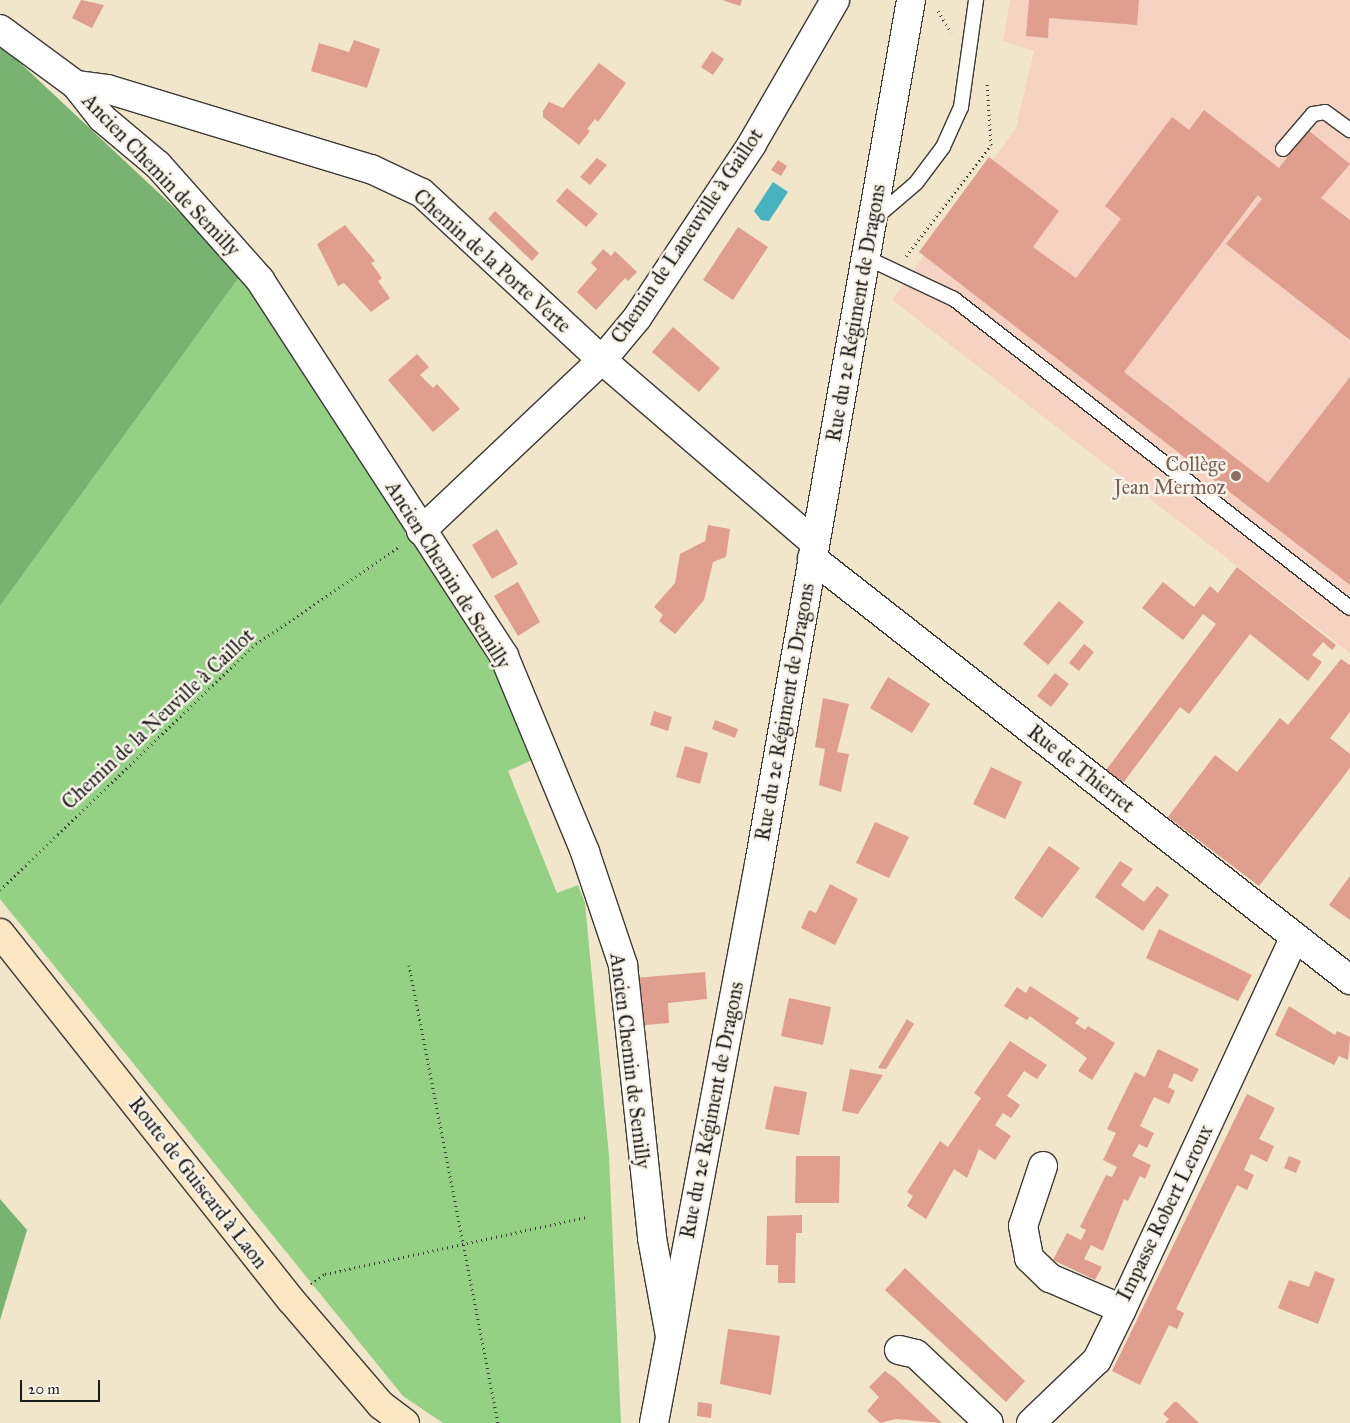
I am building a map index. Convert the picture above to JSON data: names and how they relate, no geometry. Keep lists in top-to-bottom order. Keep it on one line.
{"streets":{"main road":["Route de Guiscard à Laon"],"street":["Ancien Chemin de Semilly","Chemin de Laneuville à Gaillot","Chemin de la Porte Verte","Rue du 2e Régiment de Dragons","Rue de Thierret","Impasse Robert Leroux"],"path":["Chemin de la Neuville à Caillot"]},"crossings":[["Ancien Chemin de Semilly","Chemin de Laneuville à Gaillot"],["Ancien Chemin de Semilly","Chemin de la Porte Verte"],["Ancien Chemin de Semilly","Rue du 2e Régiment de Dragons"],["Ancien Chemin de Semilly","Chemin de la Neuville à Caillot"],["Chemin de Laneuville à Gaillot","Chemin de la Porte Verte"],["Chemin de Laneuville à Gaillot","Chemin de la Neuville à Caillot"],["Chemin de la Porte Verte","Rue du 2e Régiment de Dragons"],["Chemin de la Porte Verte","Rue de Thierret"],["Rue du 2e Régiment de Dragons","Rue de Thierret"],["Rue de Thierret","Impasse Robert Leroux"]],"places":["Collège Jean Mermoz"],"scale_bar":"20 m"}
